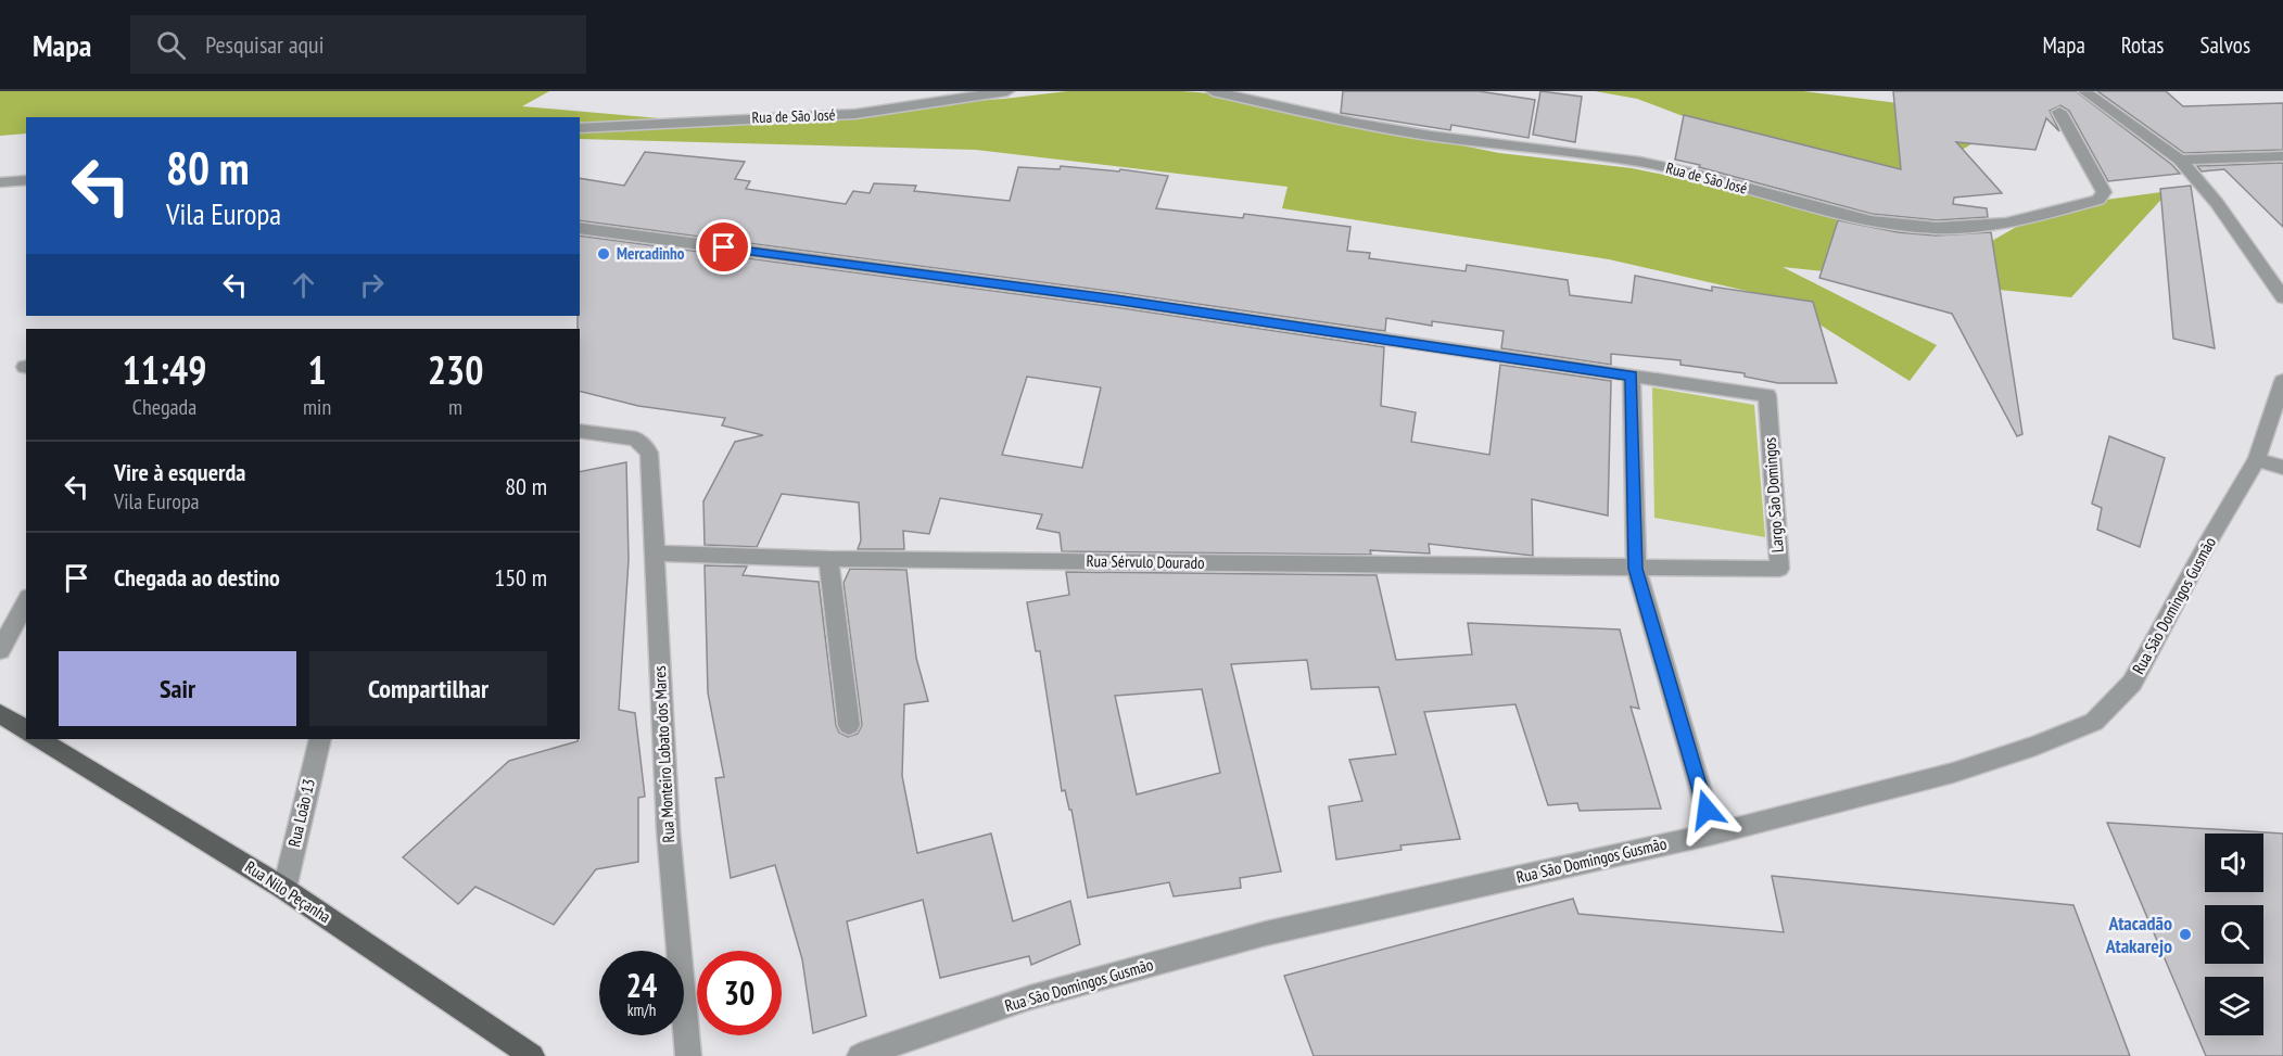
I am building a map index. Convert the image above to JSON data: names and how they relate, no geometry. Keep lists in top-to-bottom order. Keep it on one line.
{"streets":{"main road":["Rua Nilo Peçanha"],"street":["Rua de São José","Largo São Domingos","Rua Sérvulo Dourado","Rua São Domingos Gusmão","Rua Monteiro Lobato dos Mares","Rua Loão 13"]},"crossings":[["Largo São Domingos","Rua Sérvulo Dourado"],["Rua Sérvulo Dourado","Rua Monteiro Lobato dos Mares"],["Rua Loão 13","Rua Nilo Peçanha"]],"places":["Mercadinho","Atacadão Atakarejo"],"page":{"header":"Mapa","search":"Pesquisar aqui","nav":["Mapa","Rotas","Salvos"],"turn":["80 m","Vila Europa"],"eta":["11:49","Chegada","1","min","230","m"],"list":[{"name":"Vire à esquerda","note":"Vila Europa","value":"80 m"},{"name":"Chegada ao destino","value":"150 m"}],"buttons":["Sair","Compartilhar"],"speed":"24 km/h","limit":"30"}}
